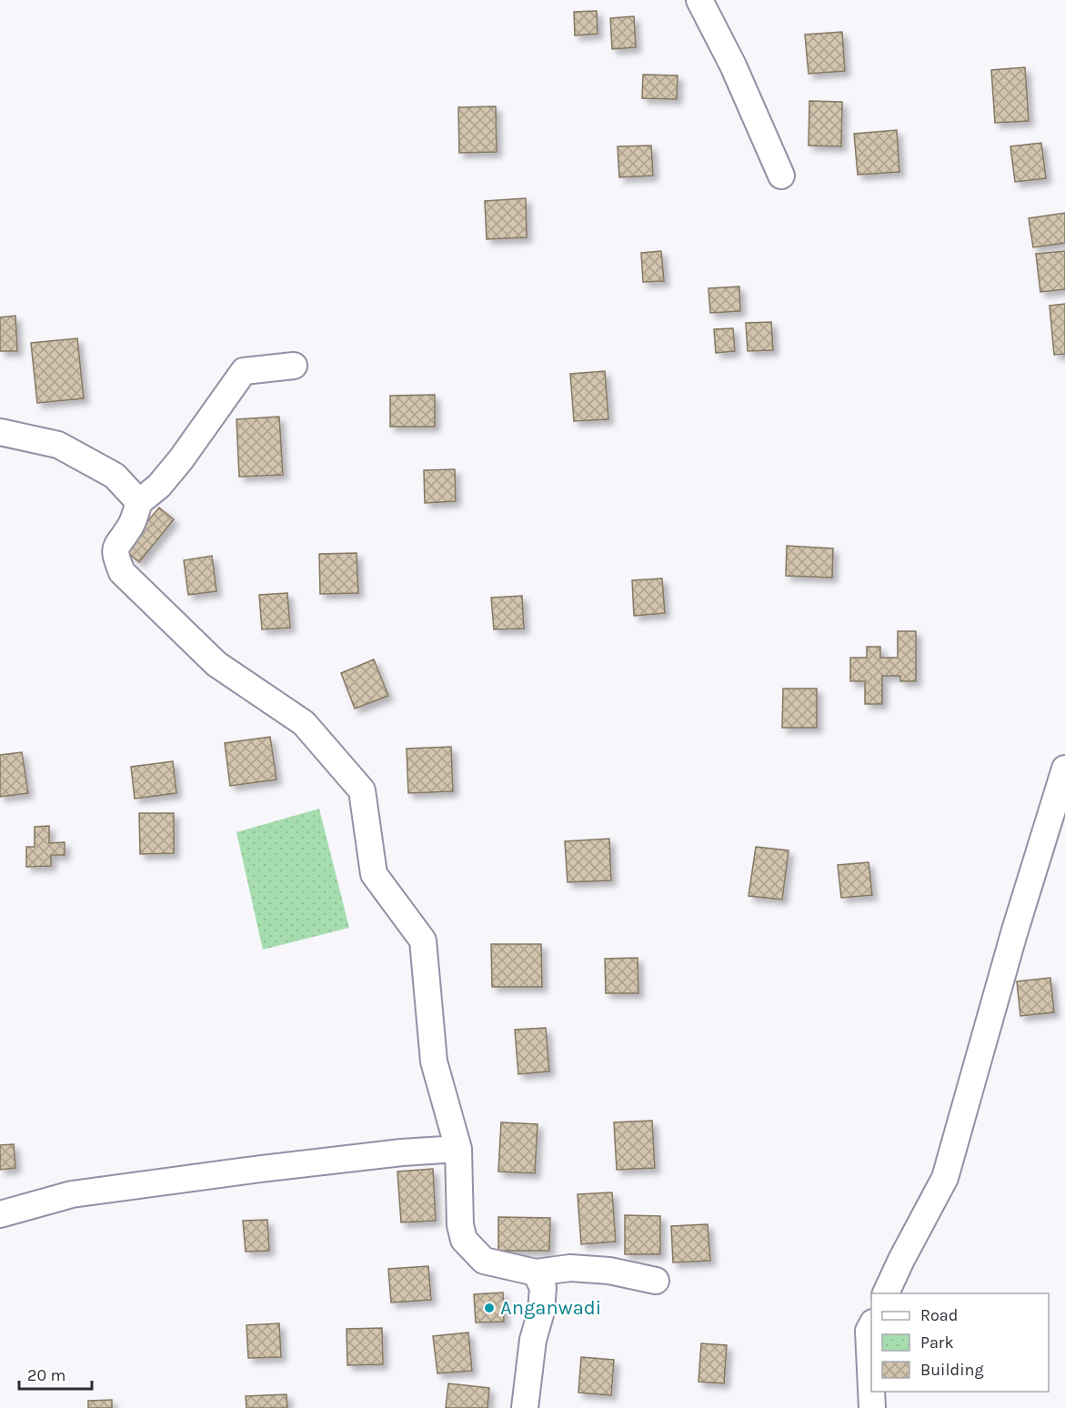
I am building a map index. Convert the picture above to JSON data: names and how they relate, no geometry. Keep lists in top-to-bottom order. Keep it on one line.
{"places":["Anganwadi"],"legend":["Road","Park","Building"],"scale_bar":"20 m"}
